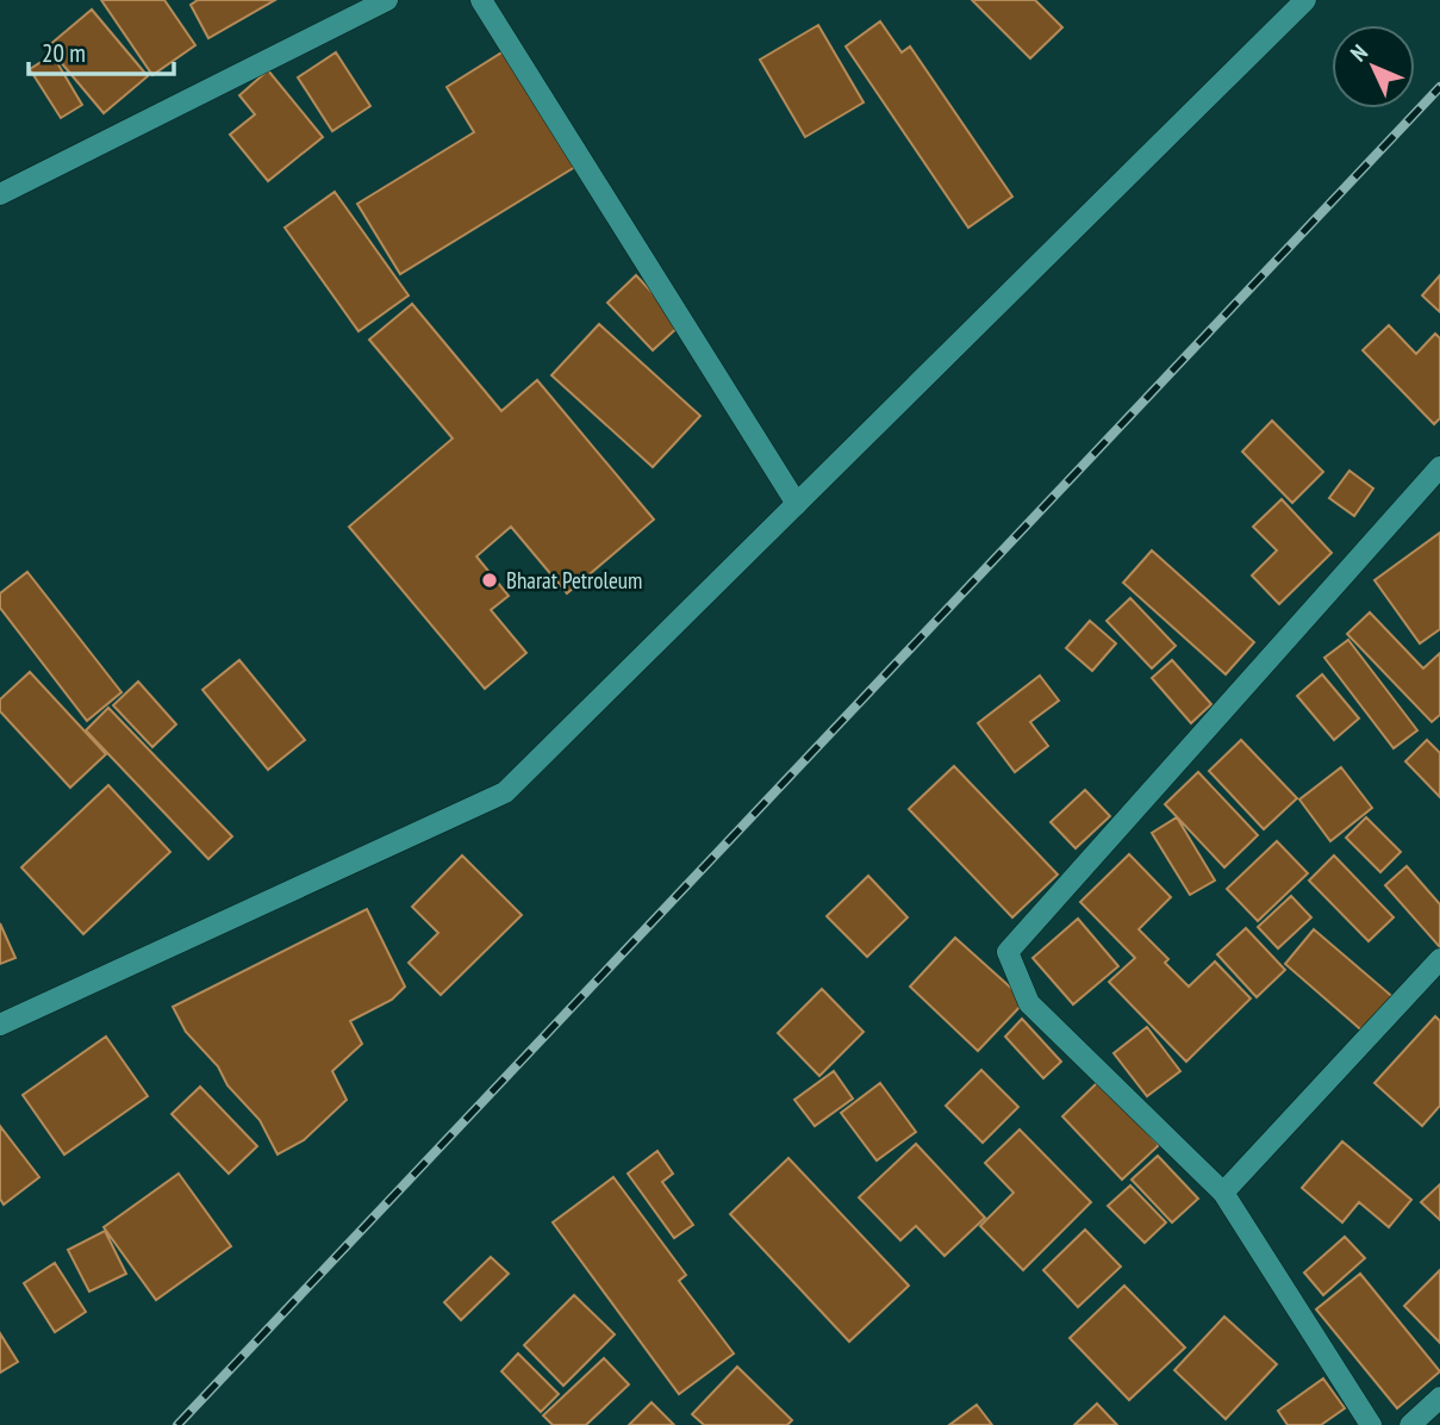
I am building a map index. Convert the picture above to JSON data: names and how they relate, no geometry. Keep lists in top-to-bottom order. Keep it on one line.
{"places":["Bharat Petroleum"],"scale_bar":"20 m","north":"top left"}
